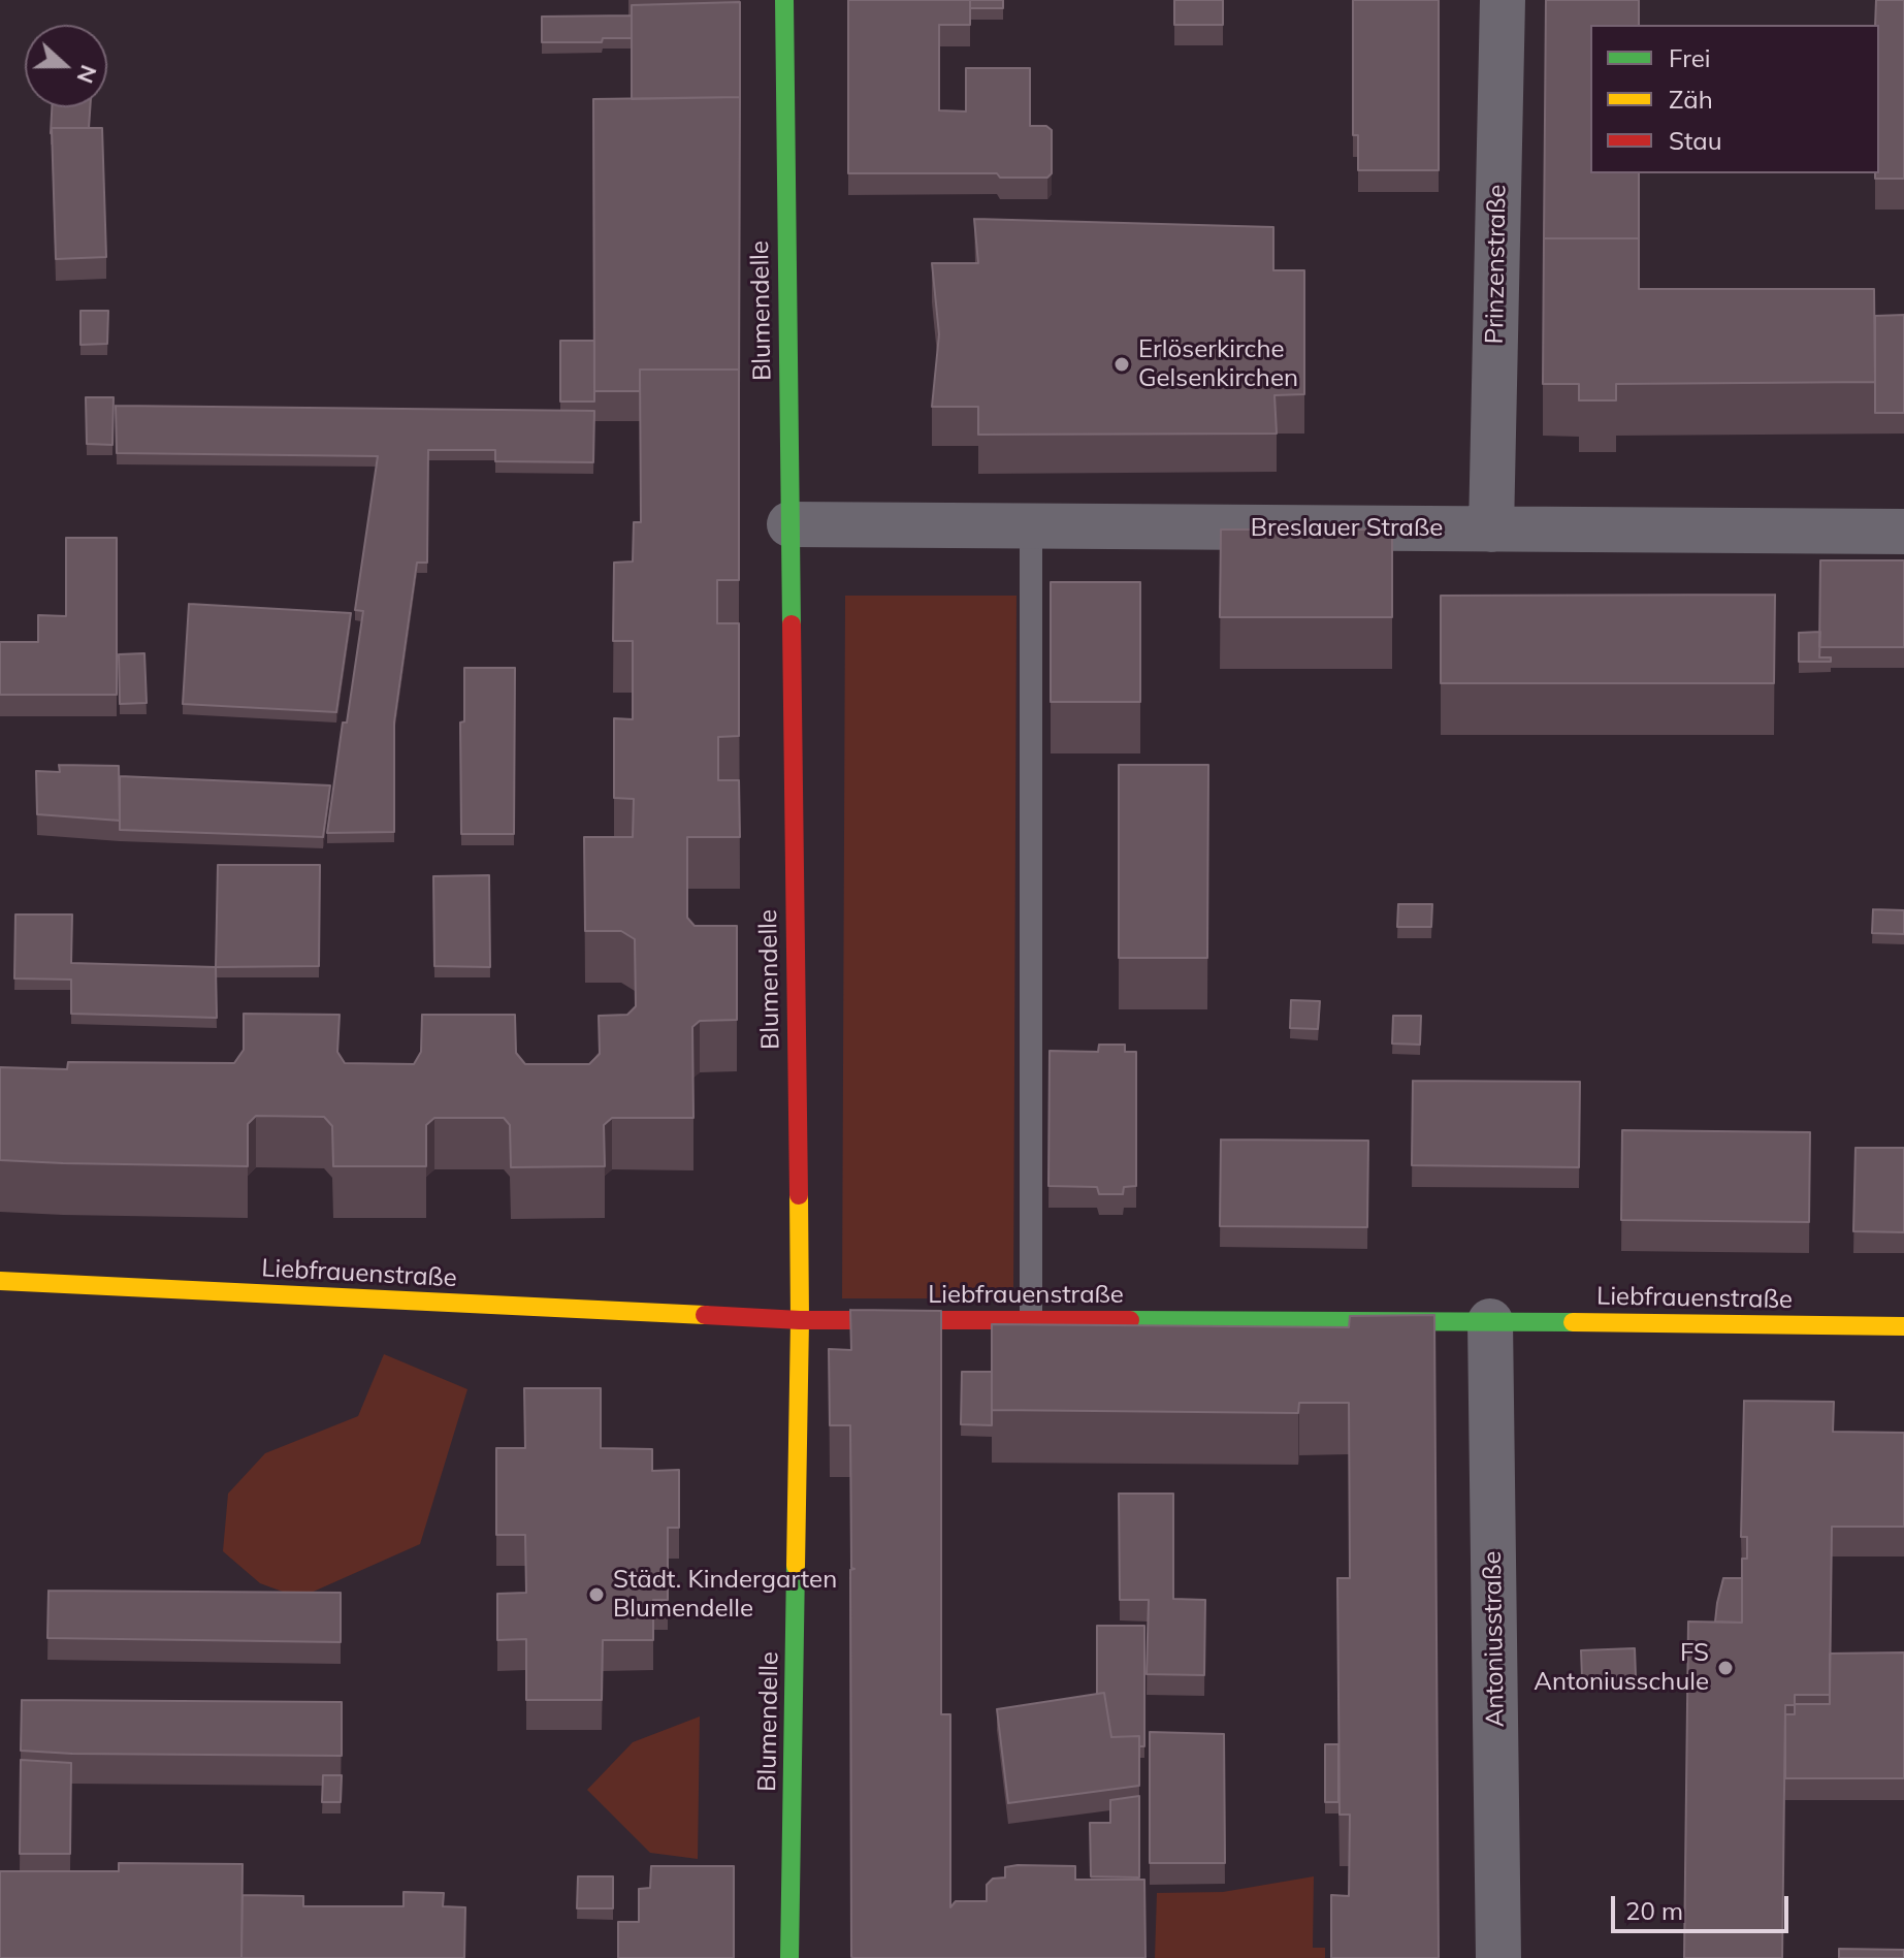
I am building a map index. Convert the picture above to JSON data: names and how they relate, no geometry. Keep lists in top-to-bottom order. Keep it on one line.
{"streets":{"street":["Prinzenstraße","Blumendelle","Breslauer Straße","Liebfrauenstraße","Antoniusstraße"]},"crossings":[["Prinzenstraße","Breslauer Straße"],["Blumendelle","Breslauer Straße"],["Blumendelle","Liebfrauenstraße"],["Liebfrauenstraße","Antoniusstraße"]],"places":["Erlöserkirche Gelsenkirchen","Städt. Kindergarten Blumendelle","FS Antoniusschule"],"legend":["Frei","Zäh","Stau"],"scale_bar":"20 m","north":"right"}
